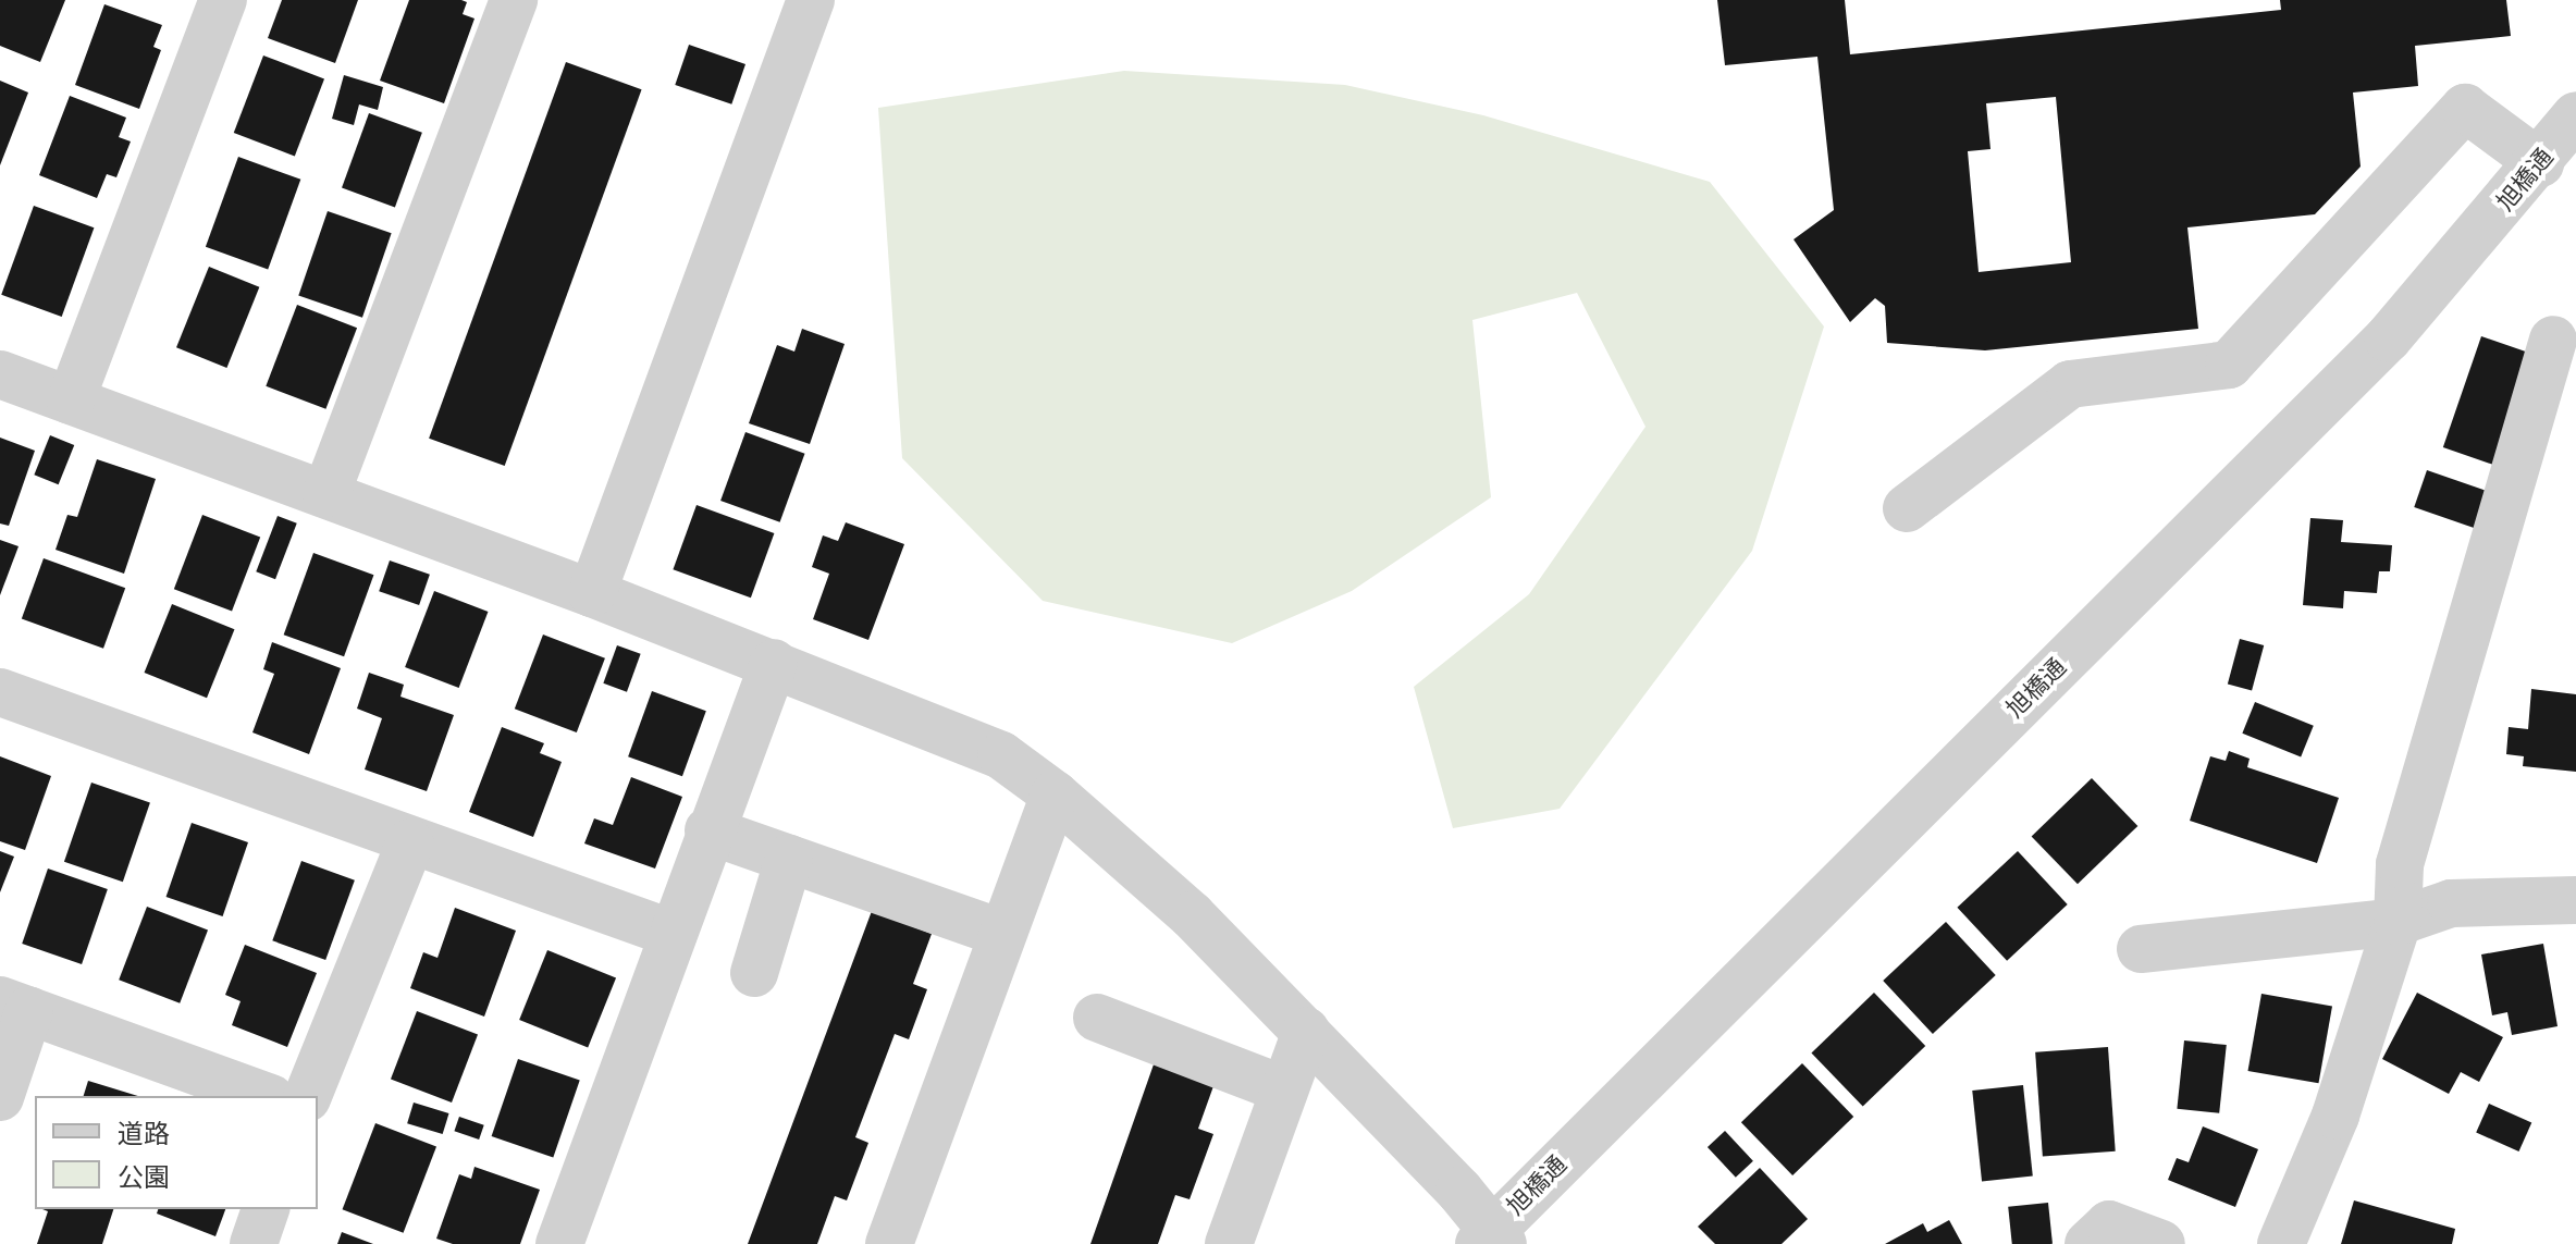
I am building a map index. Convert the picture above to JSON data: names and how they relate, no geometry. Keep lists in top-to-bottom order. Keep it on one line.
{"streets":{"street":["旭橋通"]},"legend":["道路","公園"]}
